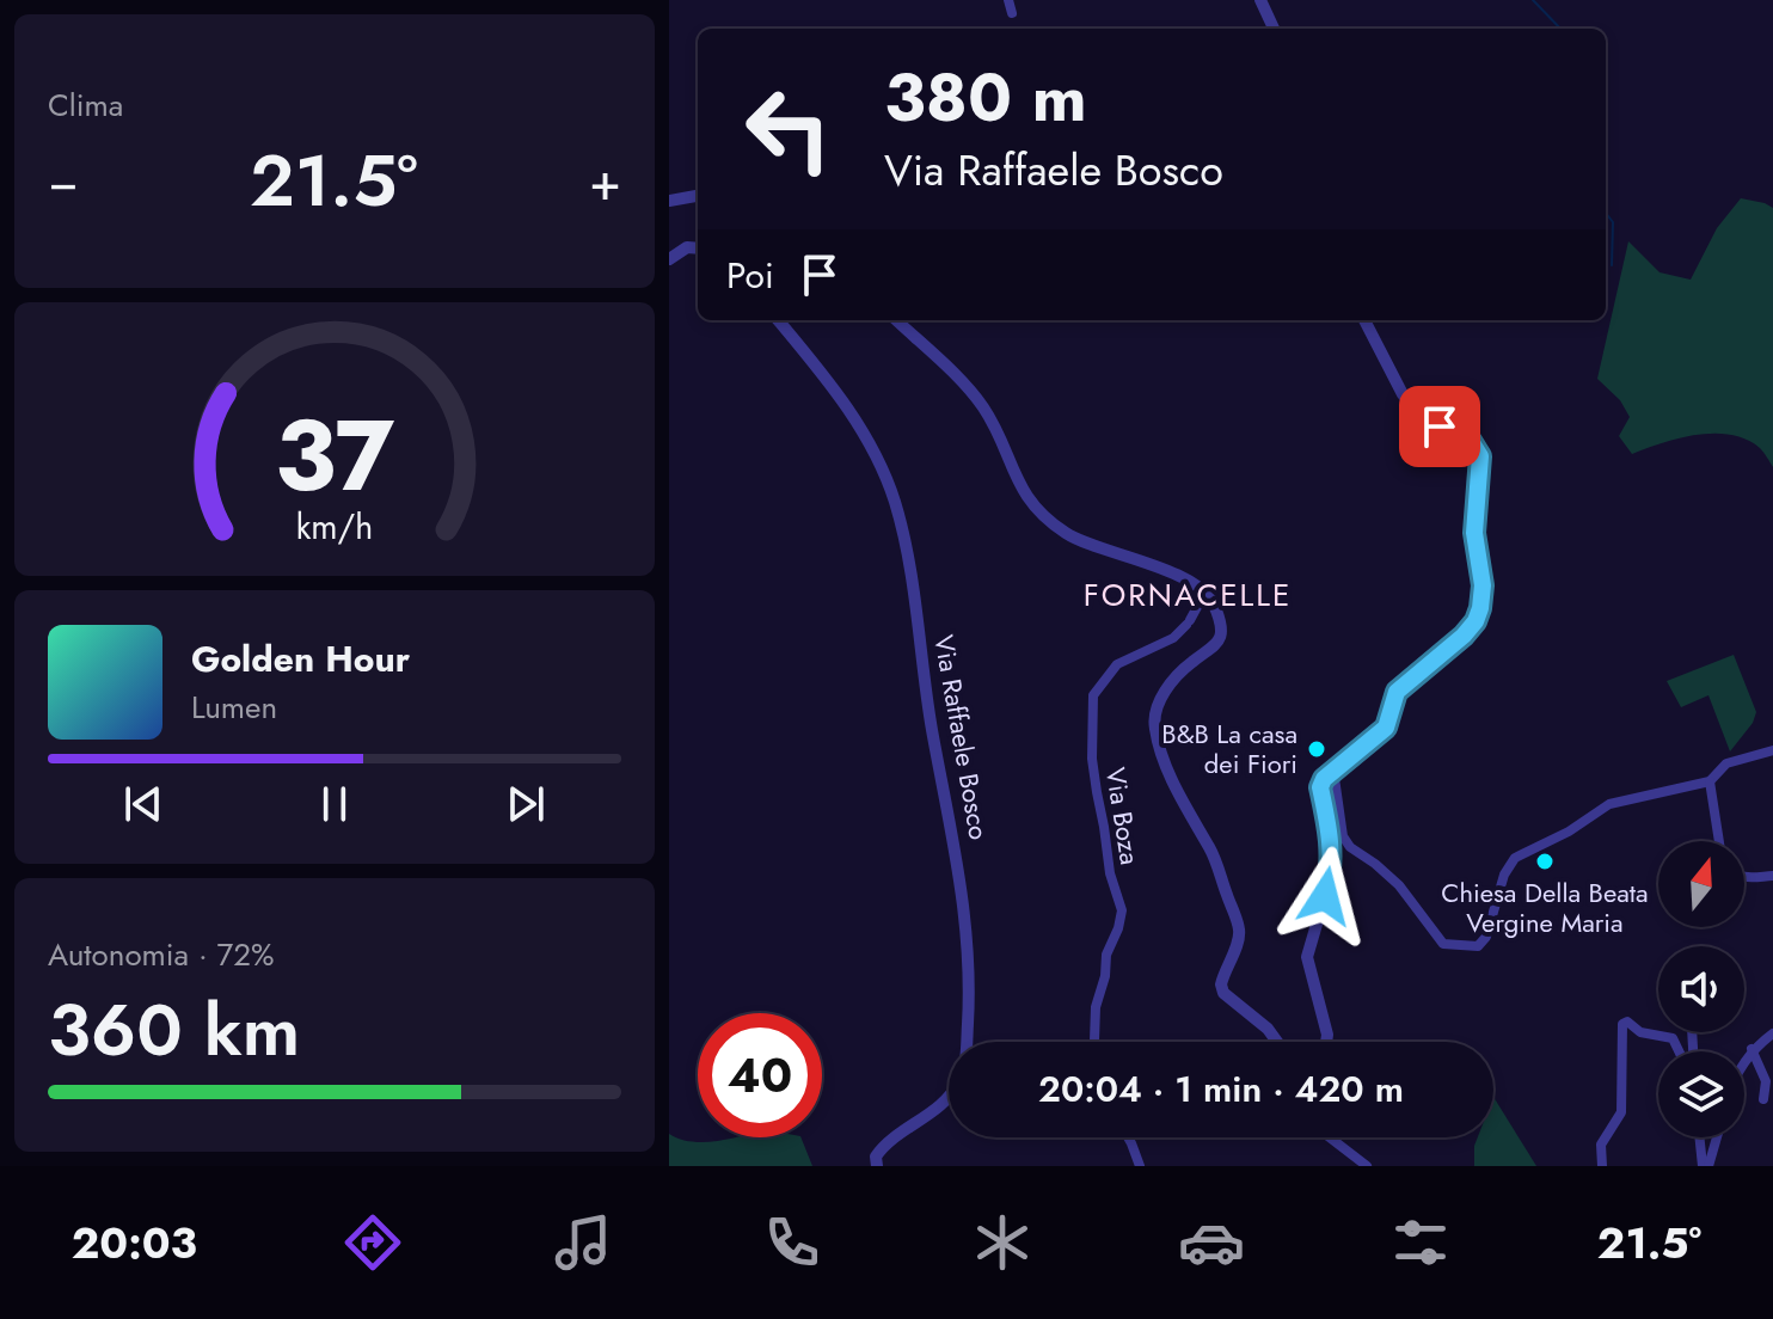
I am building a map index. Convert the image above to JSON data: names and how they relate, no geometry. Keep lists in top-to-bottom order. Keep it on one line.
{"streets":{"street":["Via Raffaele Bosco","Via Boza"]},"districts":["FORNACELLE"],"places":["B&B La casa dei Fiori","Chiesa Della Beata Vergine Maria"],"north":"top","page":{"tile":["Clima",["Autonomia · 72%","360 km"]],"turn":["380 m","Via Raffaele Bosco"],"heat":["−","21.5°","+"],"then":"Poi","song":["Golden Hour","Lumen"],"limit":"40","trip":"20:04 · 1 min · 420 m","tabs":["20:03","21.5°"],"gauge":["37","km/h"]}}
